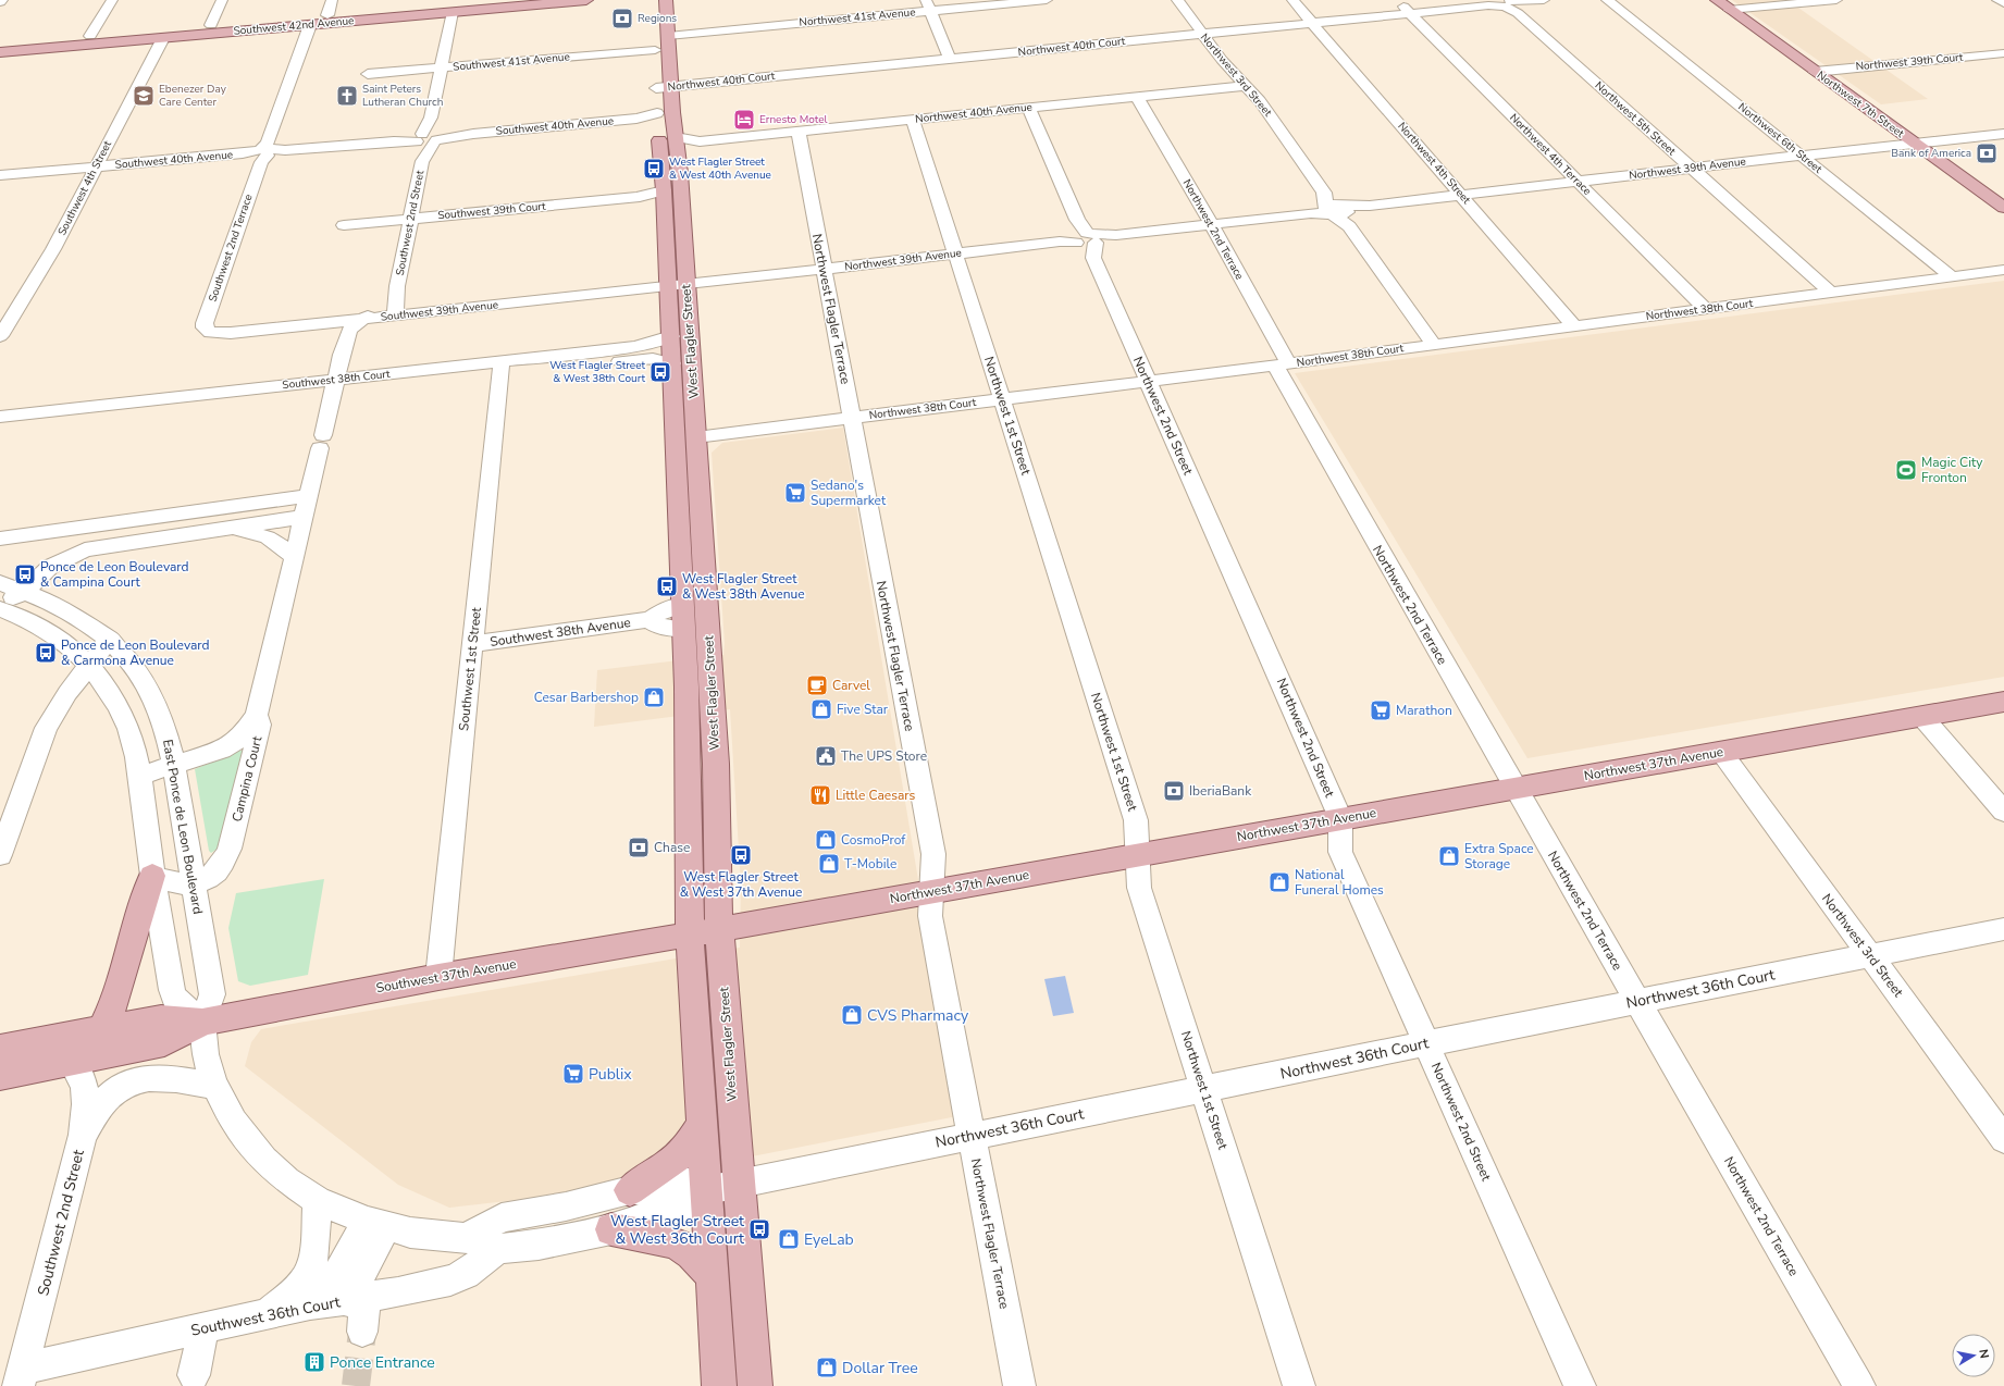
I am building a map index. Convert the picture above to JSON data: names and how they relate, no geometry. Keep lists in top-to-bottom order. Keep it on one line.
{"streets":{"main road":["Southwest 42nd Avenue","Northwest 7th Street","West Flagler Street","Northwest 37th Avenue","Southwest 37th Avenue"],"street":["Northwest 41st Avenue","Northwest 40th Court","Southwest 41st Avenue","Northwest 39th Court","Northwest 3rd Street","Northwest 40th Avenue","Northwest 5th Street","Southwest 40th Avenue","Northwest 6th Street","Northwest 4th Terrace","Northwest 4th Street","Northwest 39th Avenue","Southwest 4th Street","Southwest 39th Court","Southwest 2nd Street","Northwest 2nd Terrace","Southwest 2nd Terrace","Northwest Flagler Terrace","Northwest 38th Court","Southwest 39th Avenue","Southwest 38th Court","Northwest 1st Street","Northwest 2nd Street","Southwest 38th Avenue","Southwest 1st Street","Campina Court","East Ponce de Leon Boulevard","Northwest 36th Court","Southwest 36th Court"]},"crossings":[["Northwest 41st Avenue","West Flagler Street"],["Southwest 42nd Avenue","Southwest 4th Street"],["Southwest 42nd Avenue","Southwest 2nd Terrace"],["Northwest 40th Court","Northwest 3rd Street"],["Northwest 40th Court","Northwest 5th Street"],["Northwest 40th Court","Northwest 4th Terrace"],["Northwest 40th Court","Northwest 4th Street"],["Northwest 40th Court","West Flagler Street"],["Southwest 41st Avenue","West Flagler Street"],["Northwest 39th Court","Northwest 7th Street"],["Northwest 3rd Street","Northwest 40th Avenue"],["Northwest 3rd Street","Northwest 39th Avenue"],["Northwest 3rd Street","Northwest 38th Court"],["Northwest 3rd Street","Northwest 37th Avenue"],["Northwest 3rd Street","Northwest 36th Court"],["Northwest 7th Street","Northwest 39th Avenue"],["Northwest 40th Avenue","Northwest 2nd Terrace"],["Northwest 40th Avenue","Northwest Flagler Terrace"],["Northwest 40th Avenue","West Flagler Street"],["Northwest 40th Avenue","Northwest 1st Street"],["Northwest 40th Avenue","Northwest 2nd Street"],["Northwest 5th Street","Northwest 39th Avenue"],["Northwest 5th Street","Northwest 38th Court"],["Southwest 40th Avenue","Southwest 4th Street"],["Southwest 40th Avenue","Southwest 2nd Street"],["Southwest 40th Avenue","Southwest 2nd Terrace"],["Southwest 40th Avenue","West Flagler Street"],["Northwest 6th Street","Northwest 39th Avenue"],["Northwest 6th Street","Northwest 38th Court"],["Northwest 4th Terrace","Northwest 39th Avenue"],["Northwest 4th Terrace","Northwest 38th Court"],["Northwest 4th Street","Northwest 39th Avenue"],["Northwest 4th Street","Northwest 38th Court"],["Northwest 39th Avenue","Northwest 2nd Terrace"],["Northwest 39th Avenue","Northwest Flagler Terrace"],["Northwest 39th Avenue","Southwest 39th Avenue"],["Northwest 39th Avenue","West Flagler Street"],["Northwest 39th Avenue","Northwest 1st Street"],["Northwest 39th Avenue","Northwest 2nd Street"],["Southwest 39th Court","Southwest 2nd Street"],["Southwest 39th Court","West Flagler Street"],["Southwest 2nd Street","Southwest 39th Avenue"],["Southwest 2nd Street","Southwest 38th Court"],["Southwest 2nd Street","Campina Court"],["Southwest 2nd Street","Southwest 37th Avenue"],["Southwest 2nd Street","Southwest 36th Court"],["Northwest 2nd Terrace","Northwest 38th Court"],["Northwest 2nd Terrace","Northwest 37th Avenue"],["Northwest 2nd Terrace","Northwest 36th Court"],["Southwest 2nd Terrace","Southwest 39th Avenue"],["Northwest Flagler Terrace","Northwest 38th Court"],["Northwest Flagler Terrace","Northwest 37th Avenue"],["Northwest Flagler Terrace","Northwest 36th Court"],["Northwest 38th Court","West Flagler Street"],["Northwest 38th Court","Northwest 1st Street"],["Northwest 38th Court","Northwest 2nd Street"],["Southwest 39th Avenue","West Flagler Street"],["West Flagler Street","Southwest 38th Court"],["West Flagler Street","Southwest 38th Avenue"],["West Flagler Street","Northwest 37th Avenue"],["West Flagler Street","East Ponce de Leon Boulevard"],["West Flagler Street","Southwest 37th Avenue"],["West Flagler Street","Northwest 36th Court"],["Southwest 38th Court","Southwest 1st Street"],["Northwest 1st Street","Northwest 37th Avenue"],["Northwest 1st Street","Northwest 36th Court"],["Northwest 2nd Street","Northwest 37th Avenue"],["Northwest 2nd Street","Northwest 36th Court"],["Southwest 38th Avenue","Southwest 1st Street"],["Southwest 1st Street","Southwest 37th Avenue"],["Northwest 37th Avenue","Southwest 37th Avenue"],["Campina Court","East Ponce de Leon Boulevard"],["East Ponce de Leon Boulevard","Southwest 37th Avenue"],["East Ponce de Leon Boulevard","Northwest 36th Court"],["East Ponce de Leon Boulevard","Southwest 36th Court"]],"places":{"bank":["Regions","Bank of America","IberiaBank","Chase"],"school or university":["Ebenezer Day Care Center"],"church":["Saint Peters Lutheran Church"],"hotel":["Ernesto Motel"],"bus stop":["West Flagler Street & West 40th Avenue","West Flagler Street & West 38th Court","Ponce de Leon Boulevard & Campina Court","West Flagler Street & West 38th Avenue","Ponce de Leon Boulevard & Carmona Avenue","West Flagler Street & West 37th Avenue","West Flagler Street & West 36th Court"],"sports":["Magic City Fronton"],"supermarket":["Sedano's Supermarket","Marathon","Publix"],"cafe":["Carvel"],"shop":["Cesar Barbershop","Five Star","CosmoProf","Extra Space Storage","T-Mobile","National Funeral Homes","CVS Pharmacy","EyeLab","Dollar Tree"],"public building":["The UPS Store"],"restaurant":["Little Caesars"],"building":["Ponce Entrance"]},"north":"right"}
